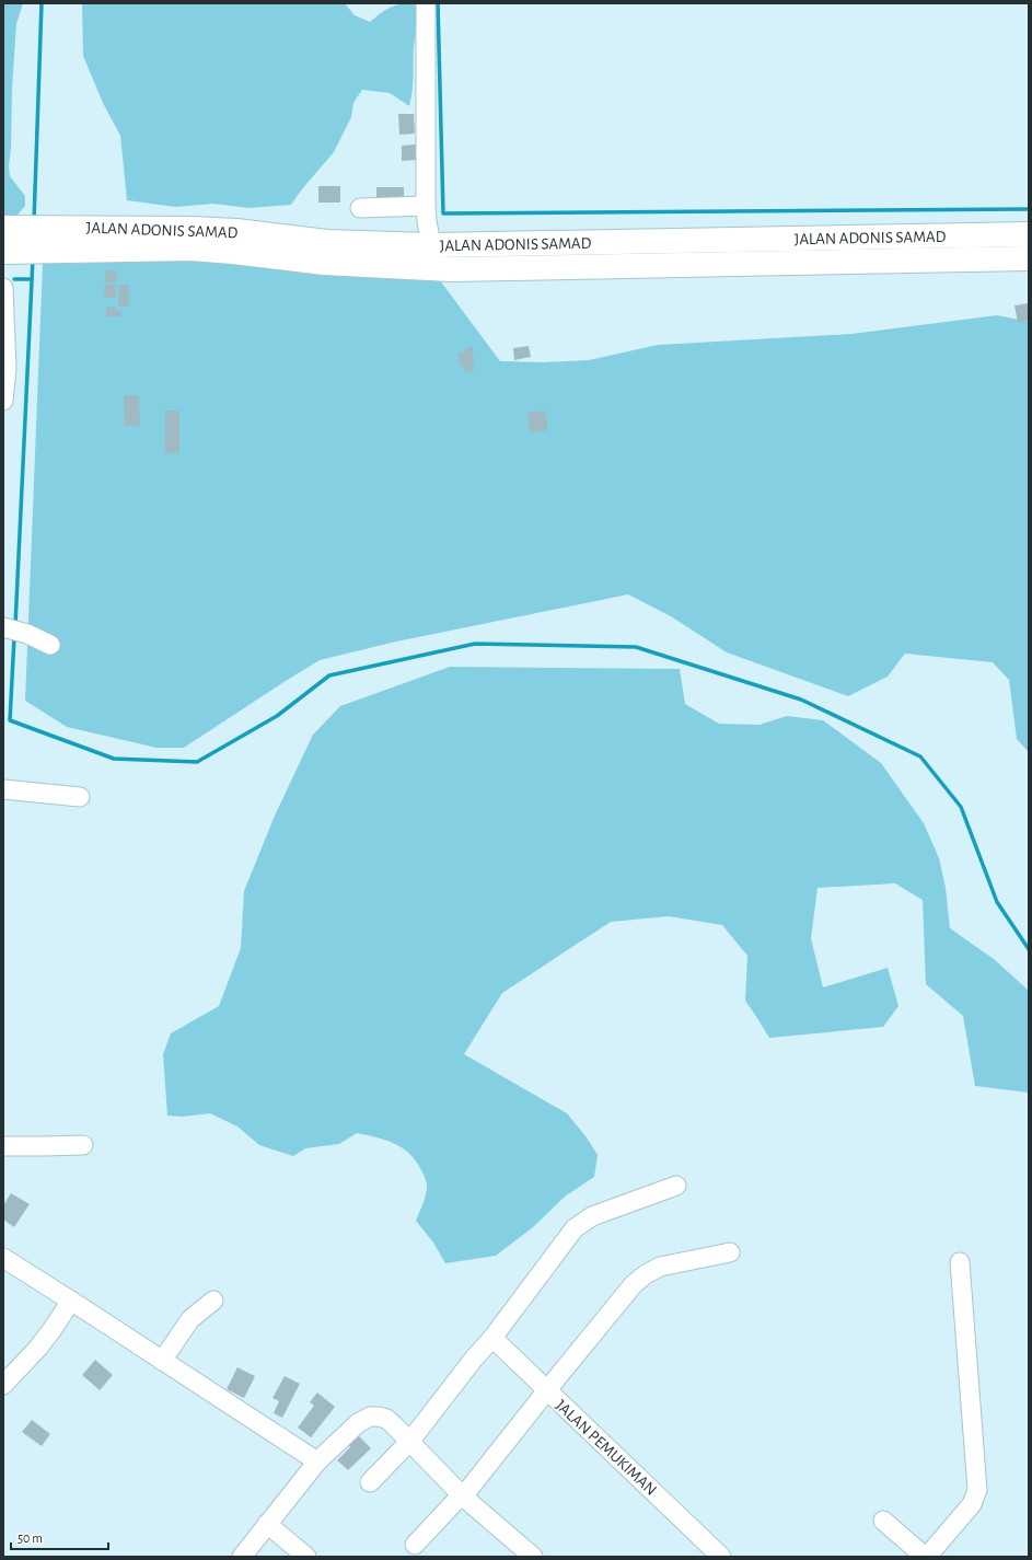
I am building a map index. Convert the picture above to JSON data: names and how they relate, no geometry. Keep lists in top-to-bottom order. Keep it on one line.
{"streets":{"highway":["JALAN ADONIS SAMAD"],"street":["JALAN PEMUKIMAN"]},"scale_bar":"50 m"}
